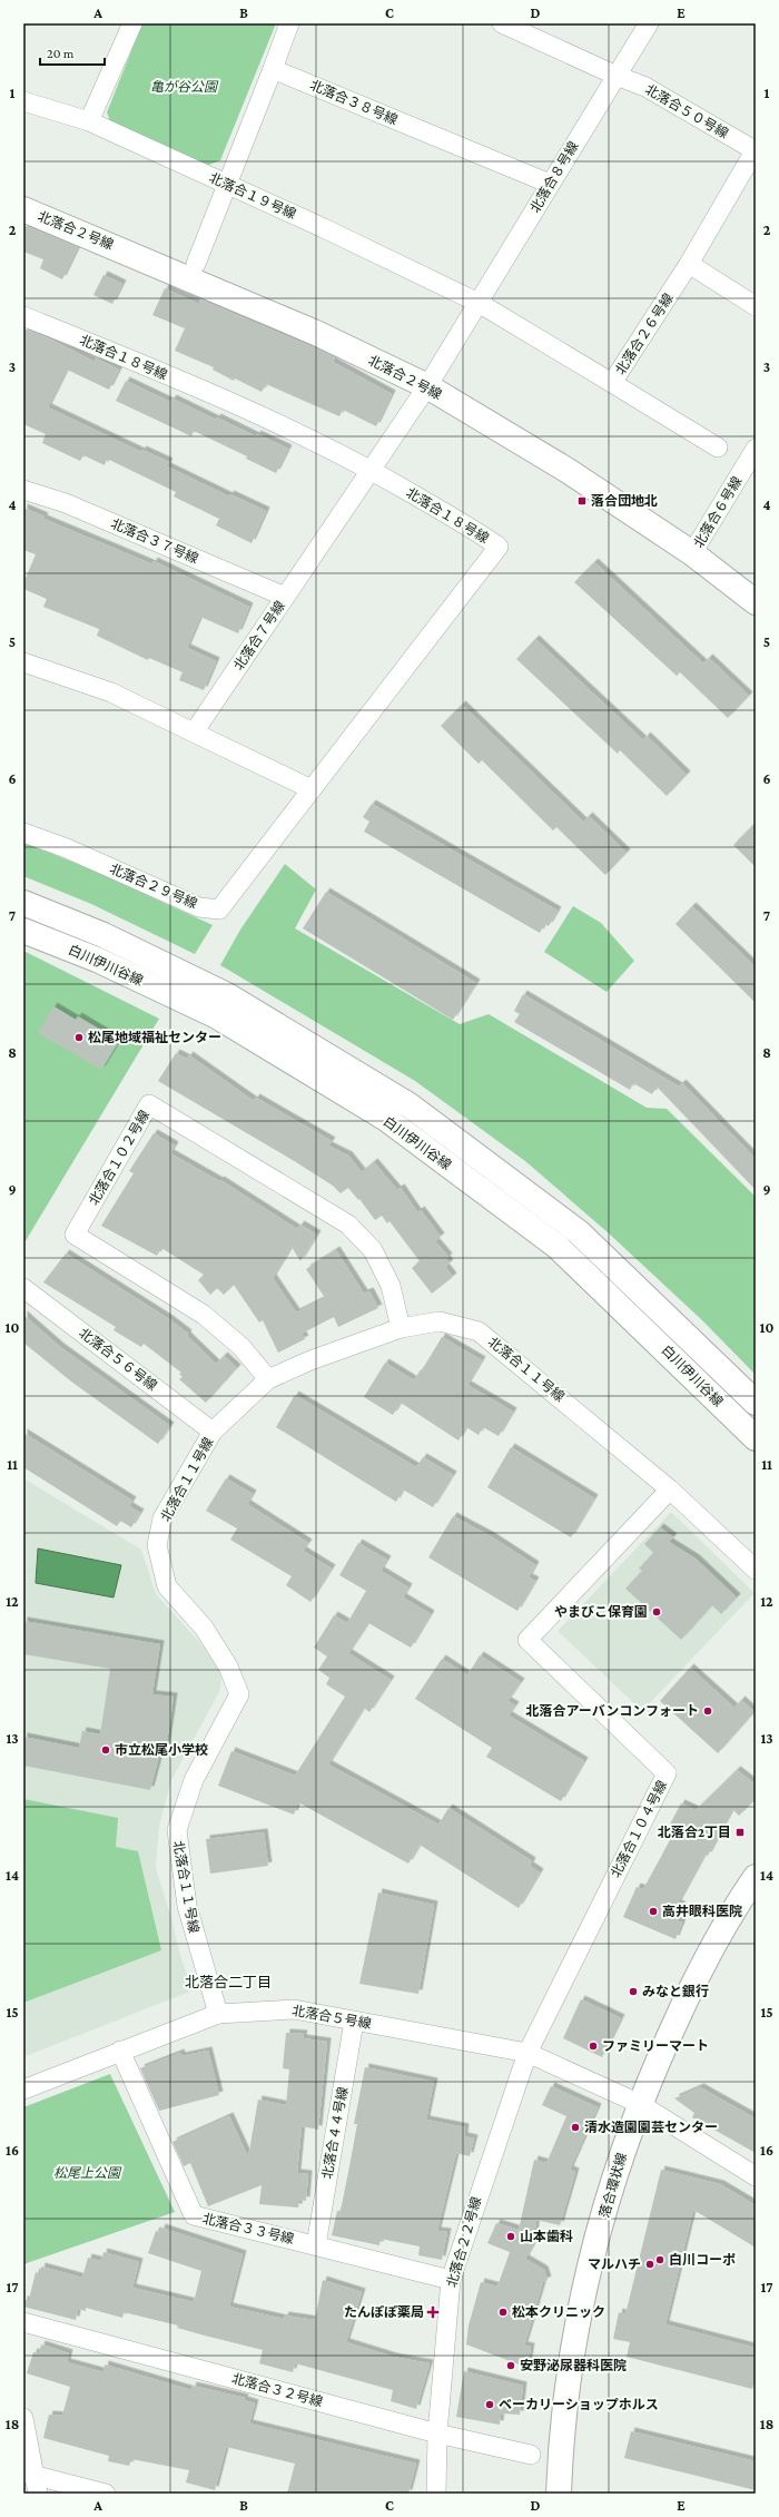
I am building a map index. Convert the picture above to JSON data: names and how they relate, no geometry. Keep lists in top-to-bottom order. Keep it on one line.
{"streets":{"street":["北落合３８号線","北落合５０号線","北落合８号線","北落合１９号線","北落合２号線","北落合２６号線","北落合１８号線","北落合６号線","北落合３７号線","北落合７号線","北落合２９号線","白川伊川谷線","北落合１０２号線","北落合５６号線","北落合１１号線","北落合１０４号線","北落合５号線","北落合４４号線","落合環状線","北落合３３号線","北落合２２号線","北落合３２号線"]},"crossings":[["北落合３８号線","北落合８号線"],["北落合５０号線","北落合８号線"],["北落合５０号線","北落合２６号線"],["北落合８号線","北落合１９号線"],["北落合８号線","北落合２号線"],["北落合８号線","北落合２６号線"],["北落合８号線","北落合７号線"],["北落合１９号線","北落合２６号線"],["北落合２号線","北落合６号線"],["北落合２号線","北落合７号線"],["北落合１８号線","北落合７号線"],["北落合１８号線","北落合２９号線"],["北落合３７号線","北落合７号線"],["北落合１０２号線","北落合１１号線"],["北落合５６号線","北落合１１号線"],["北落合１１号線","北落合１０４号線"],["北落合１１号線","北落合５号線"],["北落合１０４号線","北落合５号線"],["北落合１０４号線","北落合２２号線"],["北落合５号線","北落合４４号線"],["北落合５号線","落合環状線"],["北落合５号線","北落合３３号線"],["北落合５号線","北落合２２号線"],["北落合４４号線","北落合３３号線"],["北落合３３号線","北落合２２号線"],["北落合２２号線","北落合３２号線"]],"districts":["北落合二丁目"],"parks":["亀が谷公園","松尾上公園"],"places":{"transit":["落合団地北","北落合2丁目"],"other":["松尾地域福祉センター","やまびこ保育園","北落合アーバンコンフォート","市立松尾小学校","高井眼科医院","みなと銀行","ファミリーマート","清水造園園芸センター","山本歯科","白川コーポ","マルハチ","松本クリニック","安野泌尿器科医院","ベーカリーショップホルス"],"health":["たんぽぽ薬局"]},"scale_bar":"20 m","grid":{"columns":["A","B","C","D","E"],"rows":["1","2","3","4","5","6","7","8","9","10","11","12","13","14","15","16","17","18"]}}
